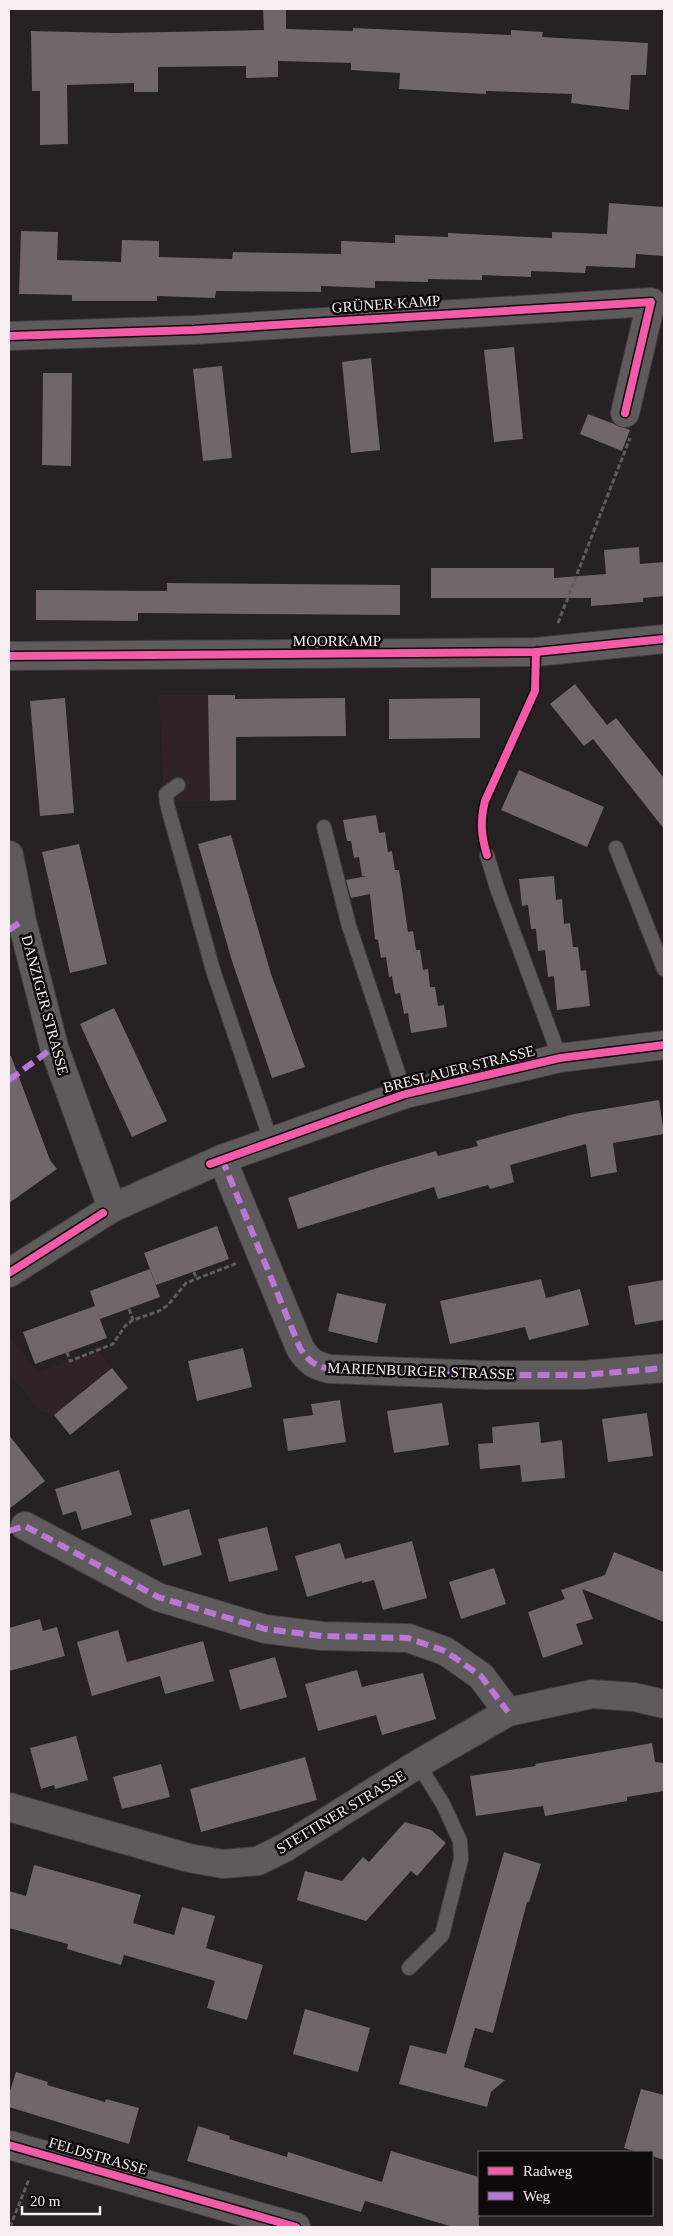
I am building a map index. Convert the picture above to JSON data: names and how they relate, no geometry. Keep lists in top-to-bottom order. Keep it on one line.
{"streets":{"street":["GRÜNER KAMP","MOORKAMP","DANZIGER STRASSE","BRESLAUER STRASSE","MARIENBURGER STRASSE","STETTINER STRASSE","FELDSTRASSE"]},"crossings":[["DANZIGER STRASSE","BRESLAUER STRASSE"],["BRESLAUER STRASSE","MARIENBURGER STRASSE"]],"legend":["Radweg","Weg"],"scale_bar":"20 m"}
